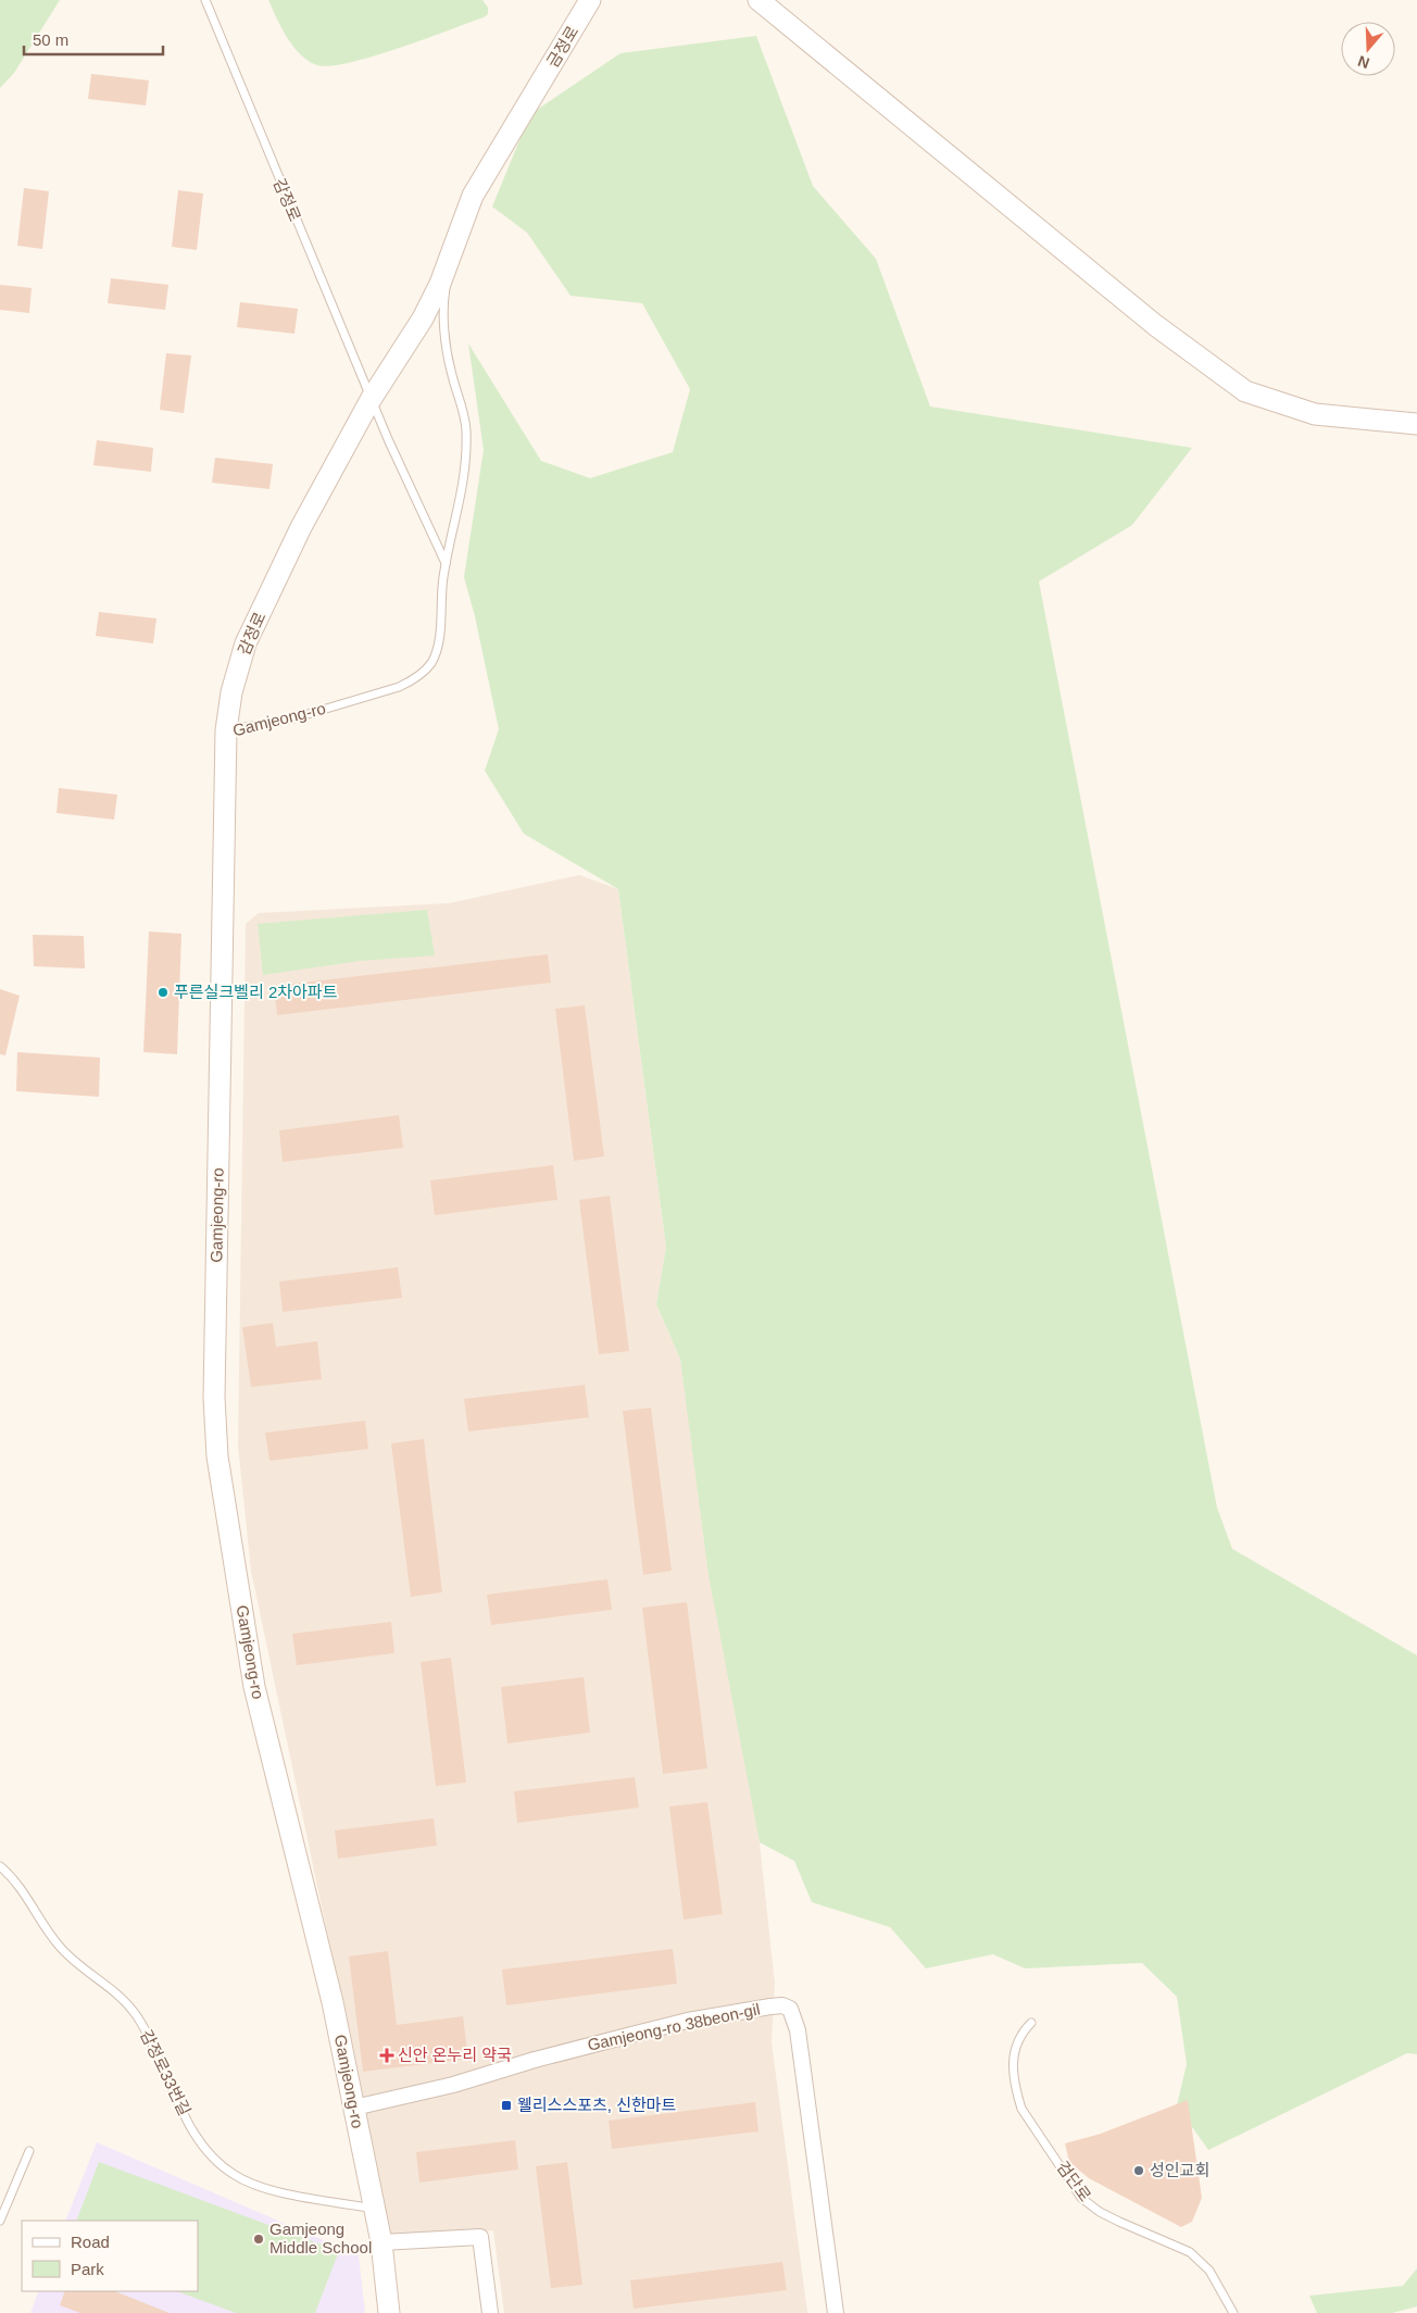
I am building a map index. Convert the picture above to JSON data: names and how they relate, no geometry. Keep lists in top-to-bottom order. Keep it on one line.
{"streets":{"street":["금정로","감정로","Gamjeong-ro","Gamjeong-ro 38beon-gil"],"lane":["감정로33번길","검단로"]},"crossings":[["금정로","감정로"],["감정로","Gamjeong-ro"],["Gamjeong-ro","Gamjeong-ro 38beon-gil"],["Gamjeong-ro","감정로33번길"]],"places":{"other":["푸른실크벨리 2차아파트","성인교회","Gamjeong Middle School"],"health":["신안 온누리 약국"],"transit":["웰리스스포츠, 신한마트"]},"legend":["Road","Park"],"scale_bar":"50 m","north":"bottom"}
